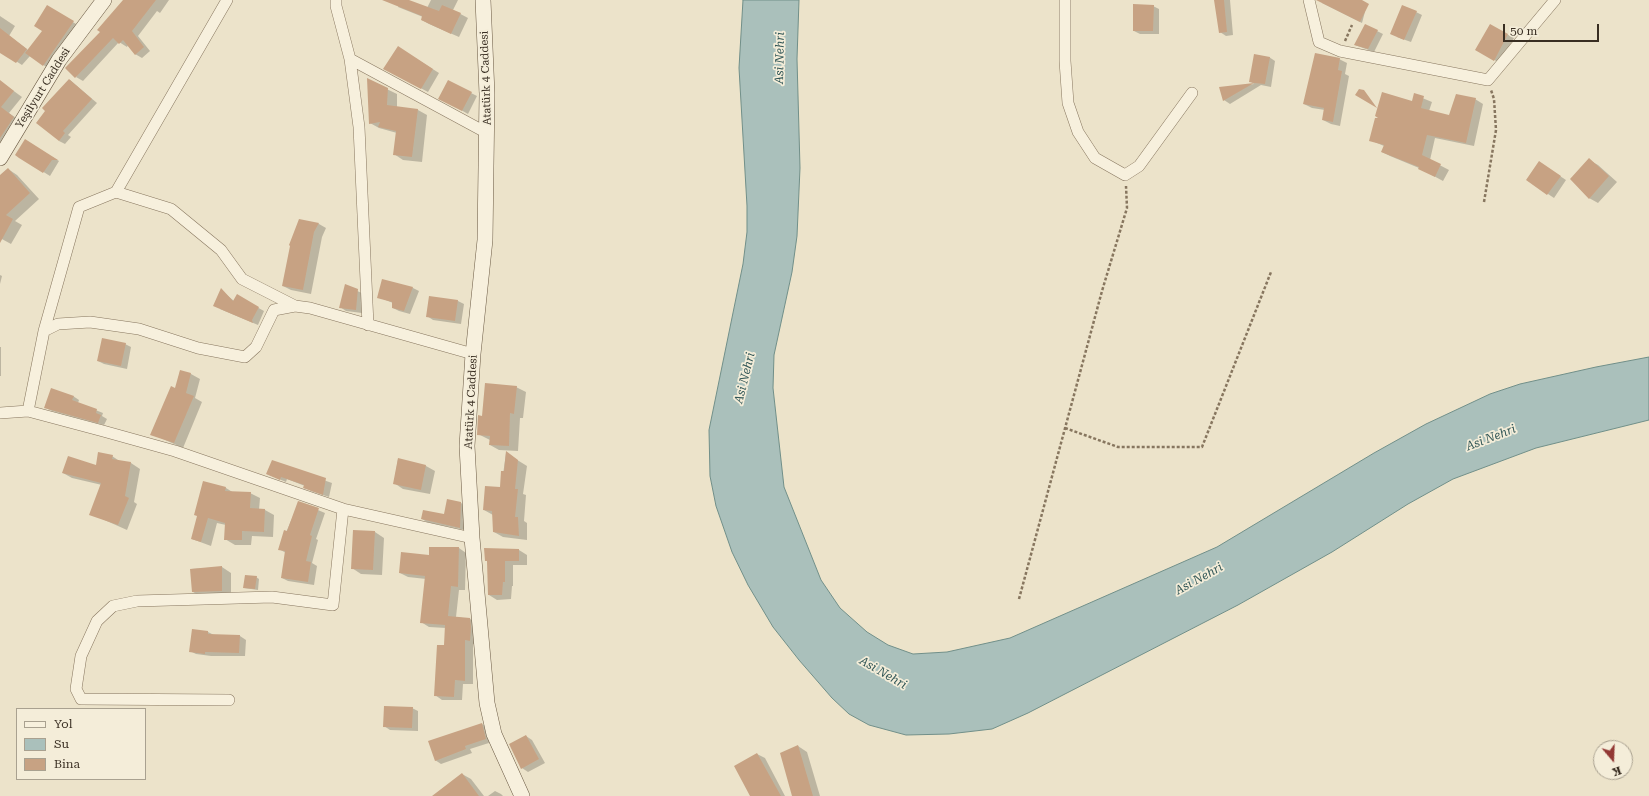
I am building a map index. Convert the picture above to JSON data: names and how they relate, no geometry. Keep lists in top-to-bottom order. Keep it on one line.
{"streets":{"street":["Atatürk 4 Caddesi","Yeşilyurt Caddesi"]},"water":["Asi Nehri"],"legend":["Yol","Su","Bina"],"scale_bar":"50 m","north":"bottom"}
